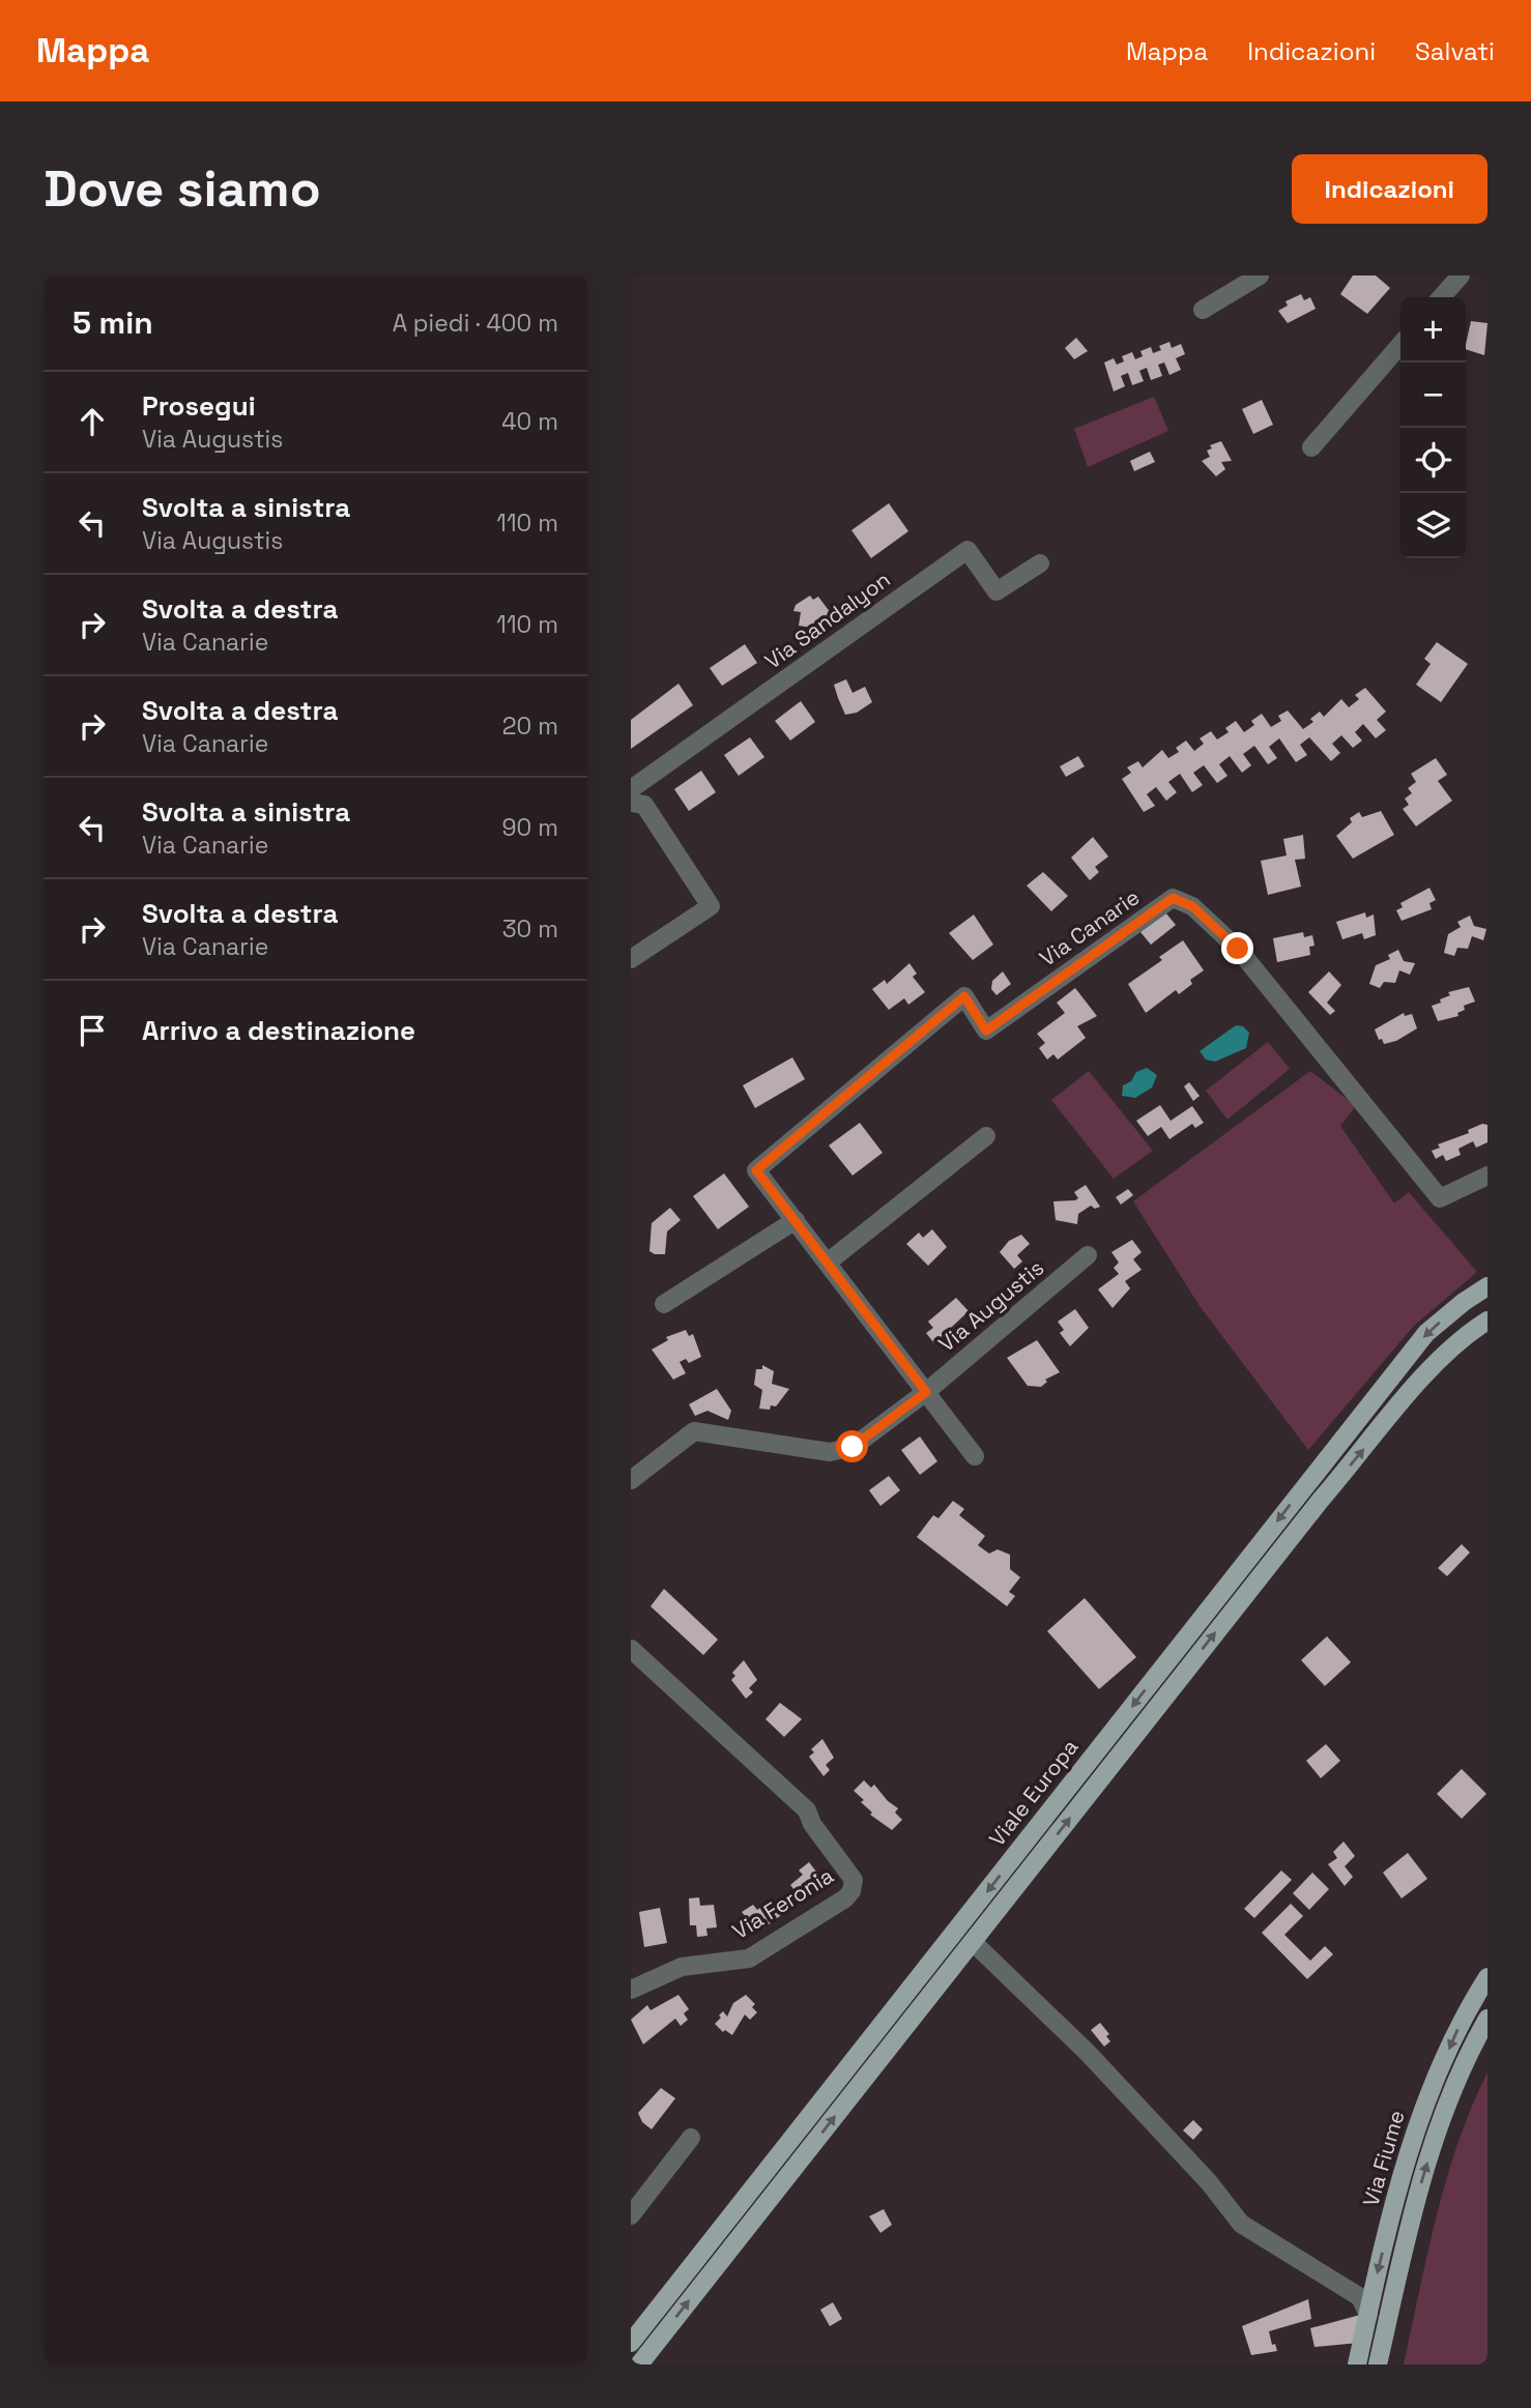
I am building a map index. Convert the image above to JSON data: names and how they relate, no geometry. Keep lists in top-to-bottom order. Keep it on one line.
{"streets":{"main road":["Viale Europa","Via Fiume"],"street":["Via Sandalyon","Via Canarie","Via Augustis","Via Feronia"]},"page":{"header":"Mappa","nav":["Mappa","Indicazioni","Salvati"],"buttons":"Indicazioni","title":"Dove siamo","heading":["5 min","A piedi · 400 m"],"map_buttons":["+","−"],"list":[["Prosegui","Via Augustis","40 m"],["Svolta a sinistra","Via Augustis","110 m"],["Svolta a destra","Via Canarie","110 m"],["Svolta a destra","Via Canarie","20 m"],["Svolta a sinistra","Via Canarie","90 m"],["Svolta a destra","Via Canarie","30 m"],"Arrivo a destinazione"]}}
